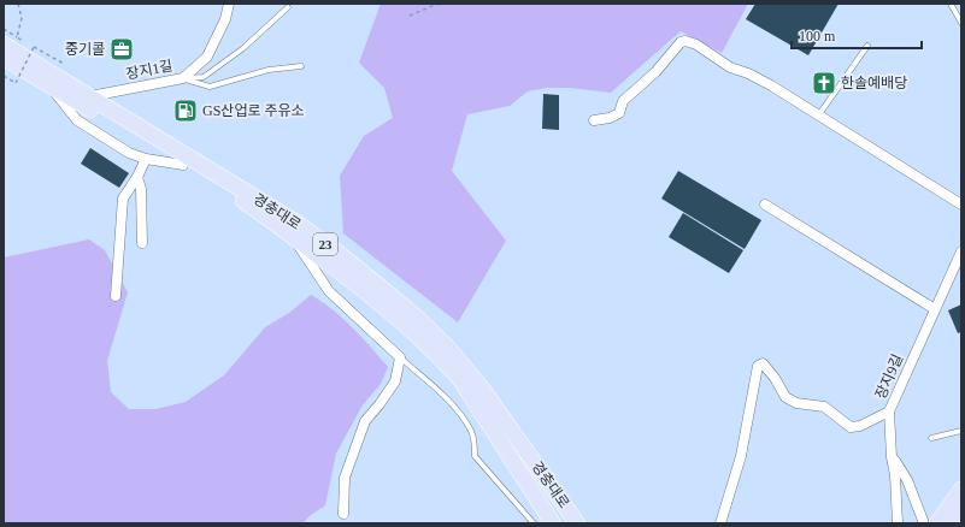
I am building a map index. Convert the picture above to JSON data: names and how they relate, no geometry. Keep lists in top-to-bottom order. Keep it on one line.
{"streets":{"main road":["경충대로","23"],"street":["장지1길","장지9길"]},"crossings":[["장지1길","경충대로"]],"places":{"office":["중기콜"],"church":["한솔예배당"],"fuel station":["GS산업로 주유소"]},"scale_bar":"100 m"}
